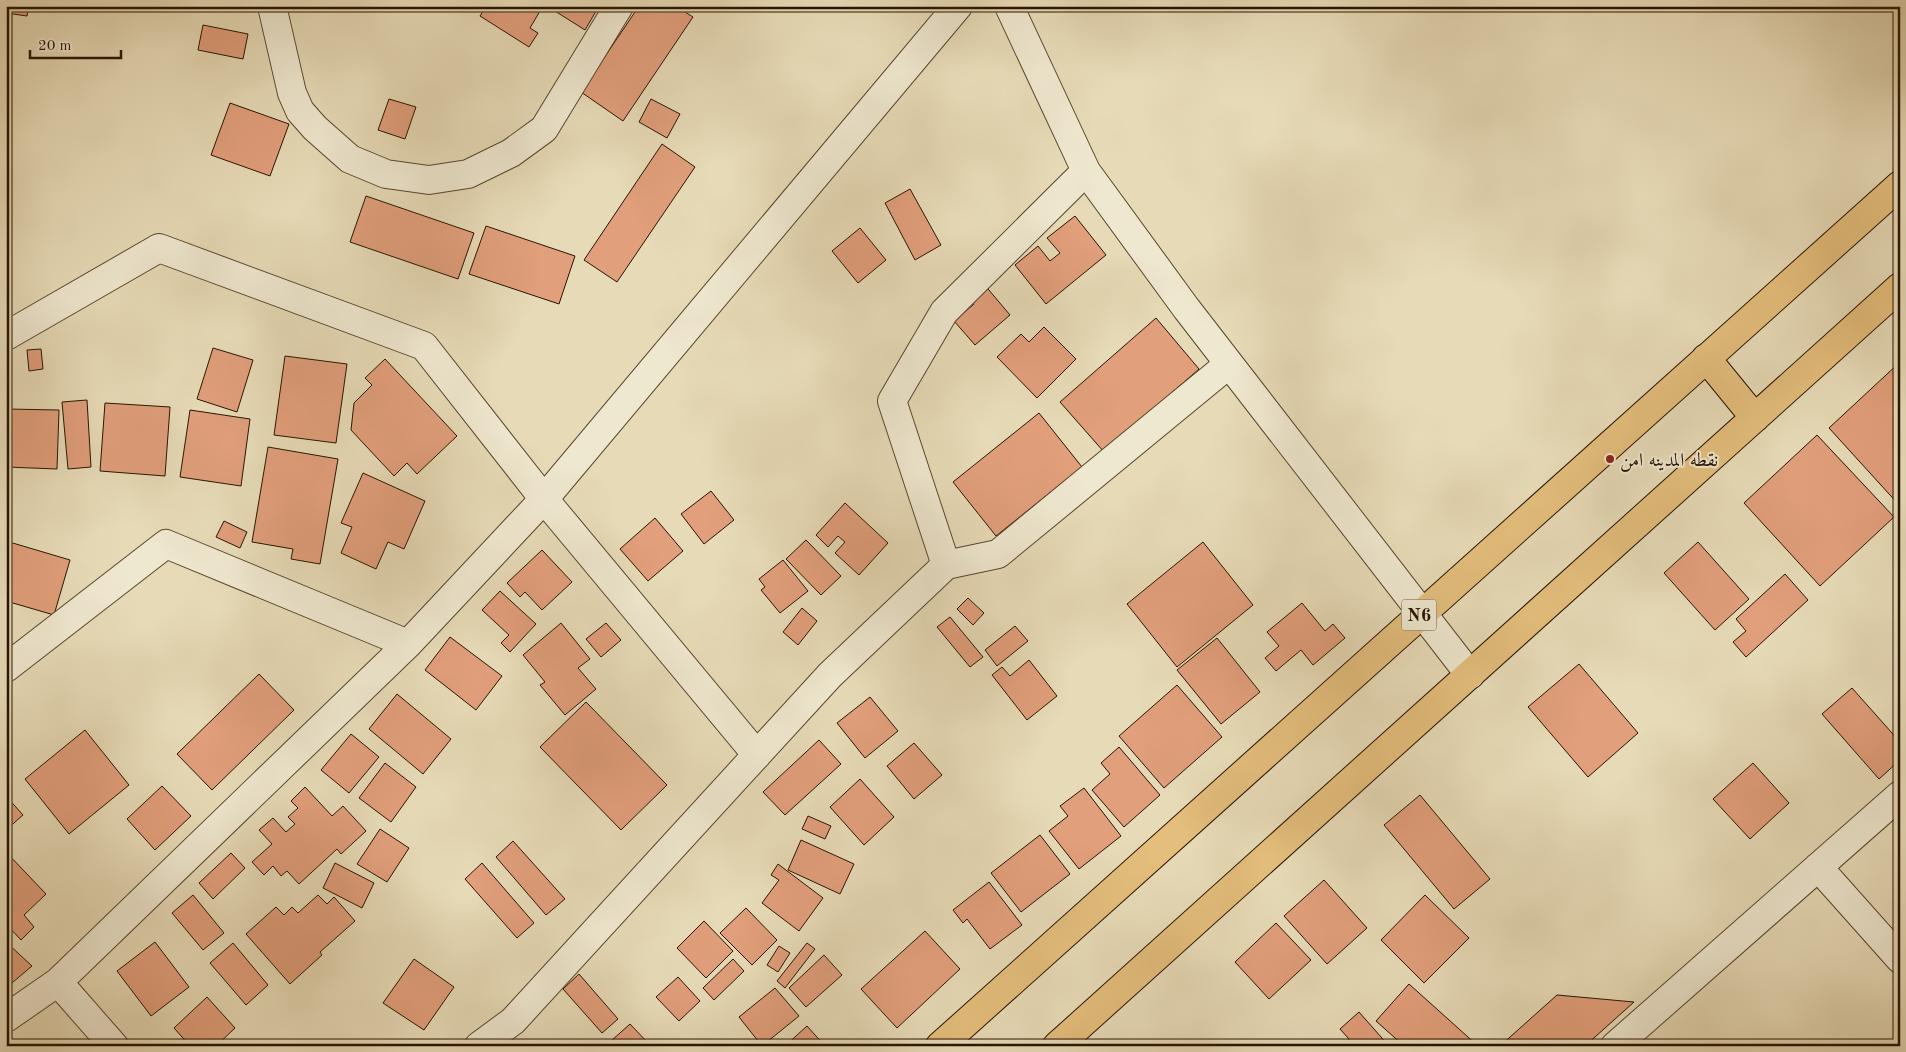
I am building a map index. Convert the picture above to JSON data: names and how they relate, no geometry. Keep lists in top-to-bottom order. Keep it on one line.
{"streets":{"main road":["N6"]},"places":["نقطه المدينه امن"],"scale_bar":"20 m"}
